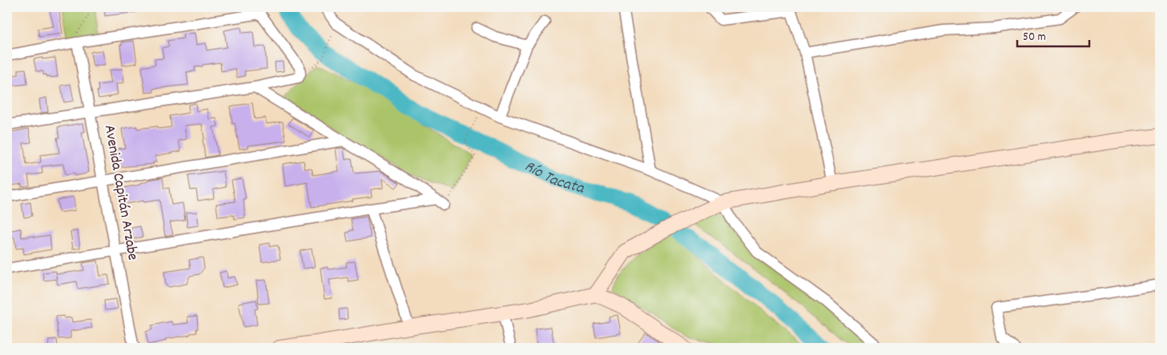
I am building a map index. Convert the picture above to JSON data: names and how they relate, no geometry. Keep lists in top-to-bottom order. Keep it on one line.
{"streets":{"street":["Avenida Capitán Arzabe"]},"water":["Río Tacata"],"scale_bar":"50 m"}
